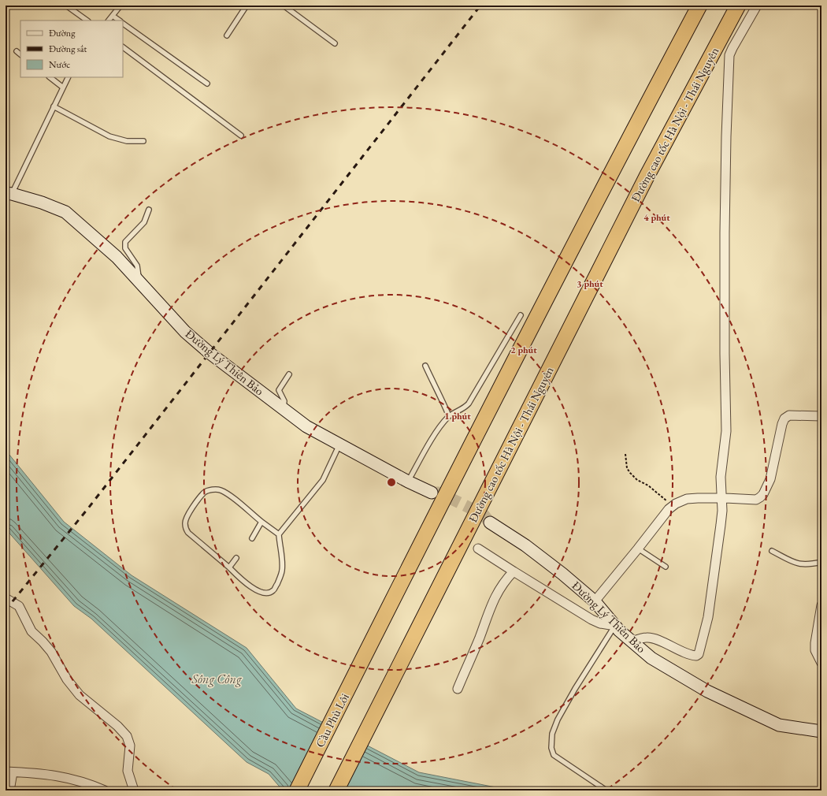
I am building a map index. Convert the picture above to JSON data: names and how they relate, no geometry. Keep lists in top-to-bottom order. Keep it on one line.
{"streets":{"highway":["Đường cao tốc Hà Nội - Thái Nguyên","Cầu Phù Lôi"],"main road":["Đường Lý Thiên Bảo"]},"water":["Sông Công"],"legend":["Đường","Đường sắt","Nước"],"rings":["4 phút","3 phút","2 phút","1 phút"]}
